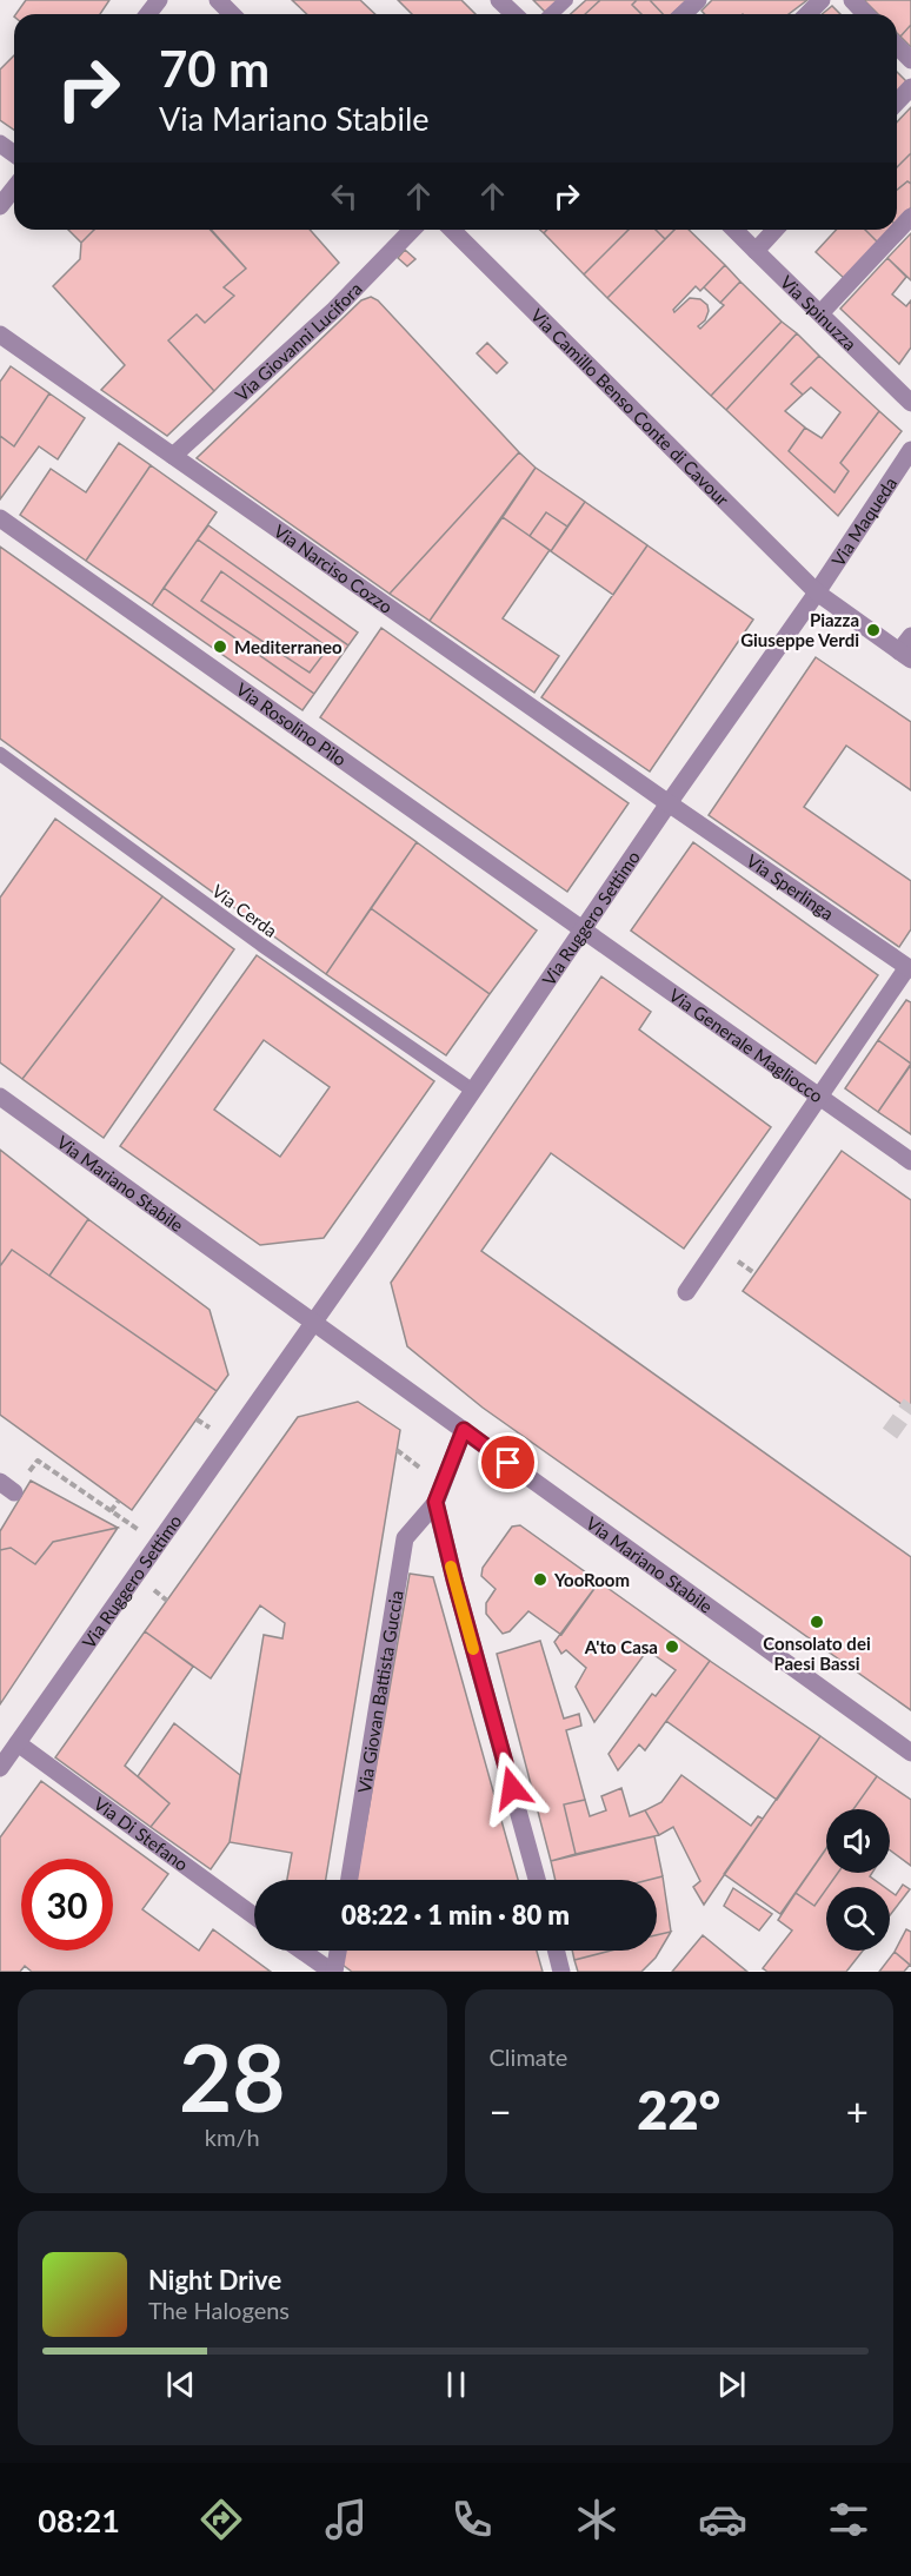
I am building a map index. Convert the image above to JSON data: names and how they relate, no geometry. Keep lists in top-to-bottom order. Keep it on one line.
{"streets":{"street":["Via Spinuzza","Via Giovanni Lucifora","Via Camillo Benso Conte di Cavour","Via Maqueda","Via Narciso Cozzo","Via Rosolino Pilo","Via Sperlinga","Via Ruggero Settimo","Via Generale Magliocco","Via Mariano Stabile","Via Giovan Battista Guccia","Via Di Stefano"],"lane":["Via Cerda"]},"crossings":[["Via Giovanni Lucifora","Via Narciso Cozzo"],["Via Camillo Benso Conte di Cavour","Via Maqueda"],["Via Camillo Benso Conte di Cavour","Via Ruggero Settimo"],["Via Maqueda","Via Ruggero Settimo"],["Via Narciso Cozzo","Via Sperlinga"],["Via Narciso Cozzo","Via Ruggero Settimo"],["Via Rosolino Pilo","Via Ruggero Settimo"],["Via Rosolino Pilo","Via Generale Magliocco"],["Via Sperlinga","Via Ruggero Settimo"],["Via Cerda","Via Ruggero Settimo"],["Via Ruggero Settimo","Via Generale Magliocco"],["Via Ruggero Settimo","Via Mariano Stabile"],["Via Ruggero Settimo","Via Di Stefano"],["Via Mariano Stabile","Via Giovan Battista Guccia"]],"places":["Piazza Giuseppe Verdi","Mediterraneo","YooRoom","Consolato dei Paesi Bassi","A'to Casa"],"page":{"turn":["70 m","Via Mariano Stabile"],"limit":"30","trip":"08:22 · 1 min · 80 m","tile":[["28","km/h"],"Climate"],"heat":["−","22°","+"],"song":["Night Drive","The Halogens"],"tabs":"08:21"}}
